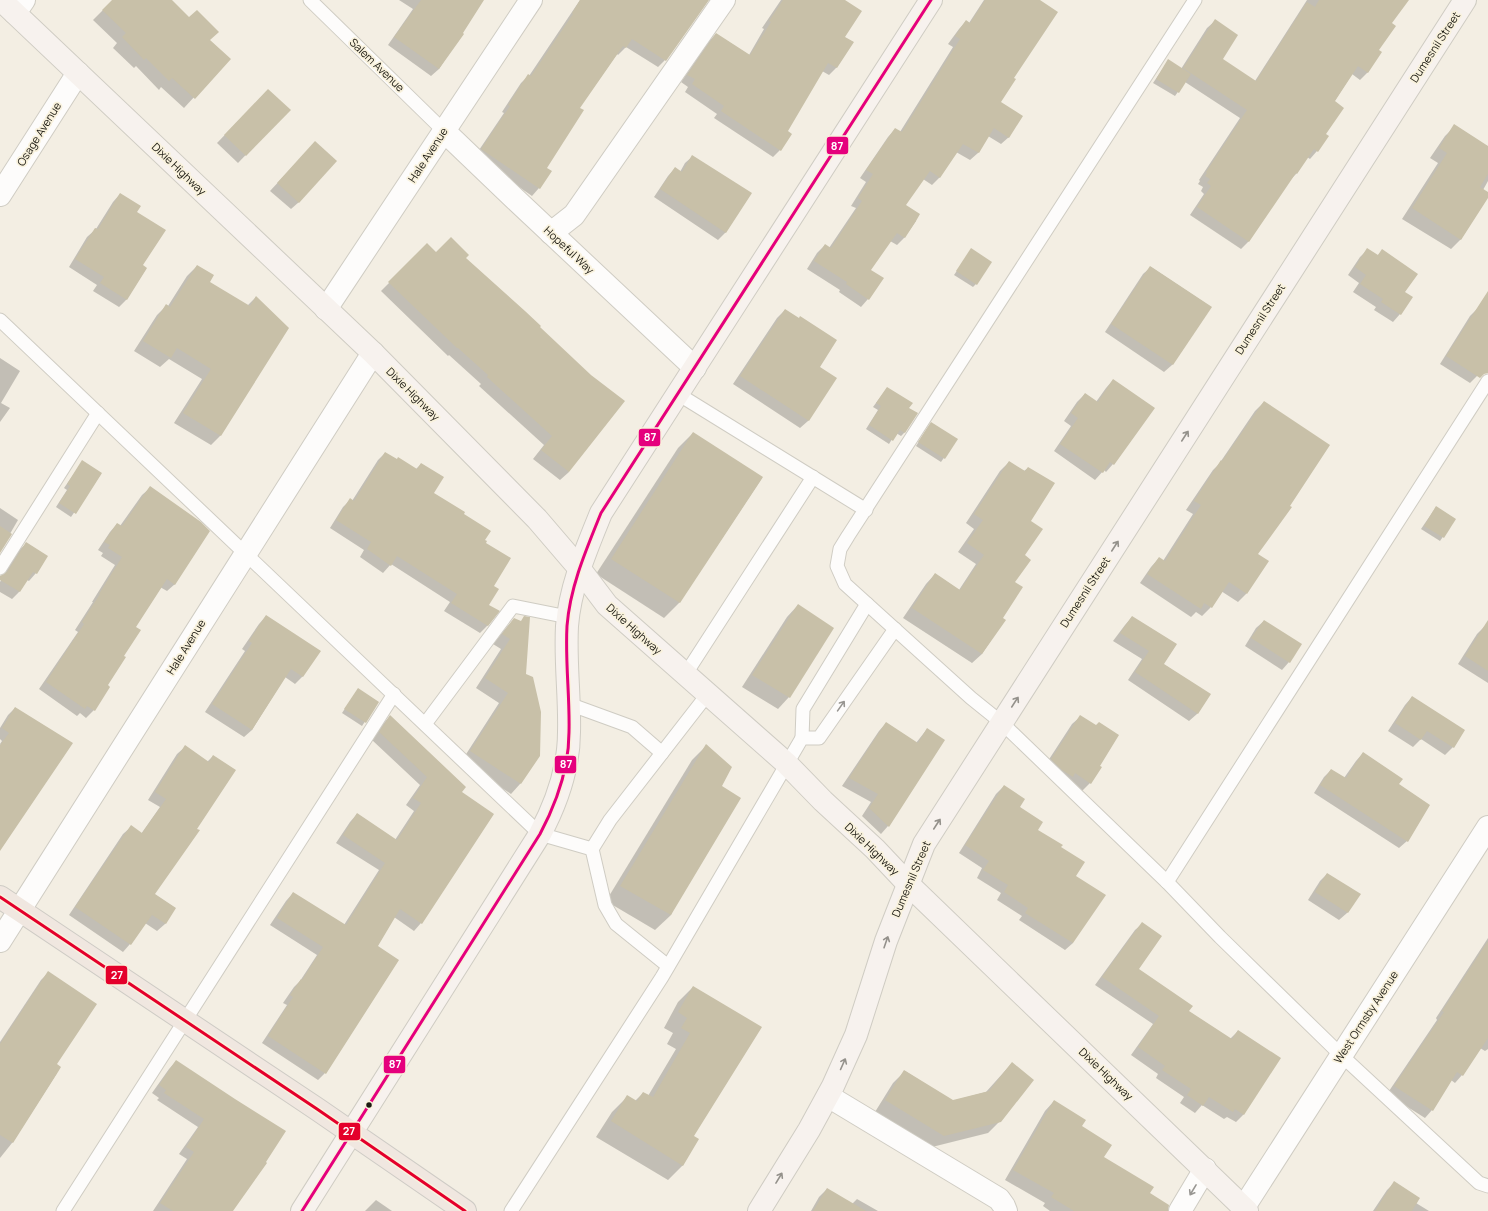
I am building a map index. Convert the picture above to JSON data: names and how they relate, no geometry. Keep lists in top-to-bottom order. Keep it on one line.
{"streets":{"main road":["Dumesnil Street","Dixie Highway"],"street":["Osage Avenue","Hale Avenue","Hopeful Way","West Ormsby Avenue"],"lane":["Salem Avenue"]},"crossings":[["Dumesnil Street","Dixie Highway"],["Salem Avenue","Hale Avenue"],["Salem Avenue","Hopeful Way"],["Osage Avenue","Dixie Highway"],["Hale Avenue","Dixie Highway"],["Hale Avenue","Hopeful Way"],["Dixie Highway","West Ormsby Avenue"]],"one_way":["Dumesnil Street"],"lines":["transit line 87","transit line 27"]}
